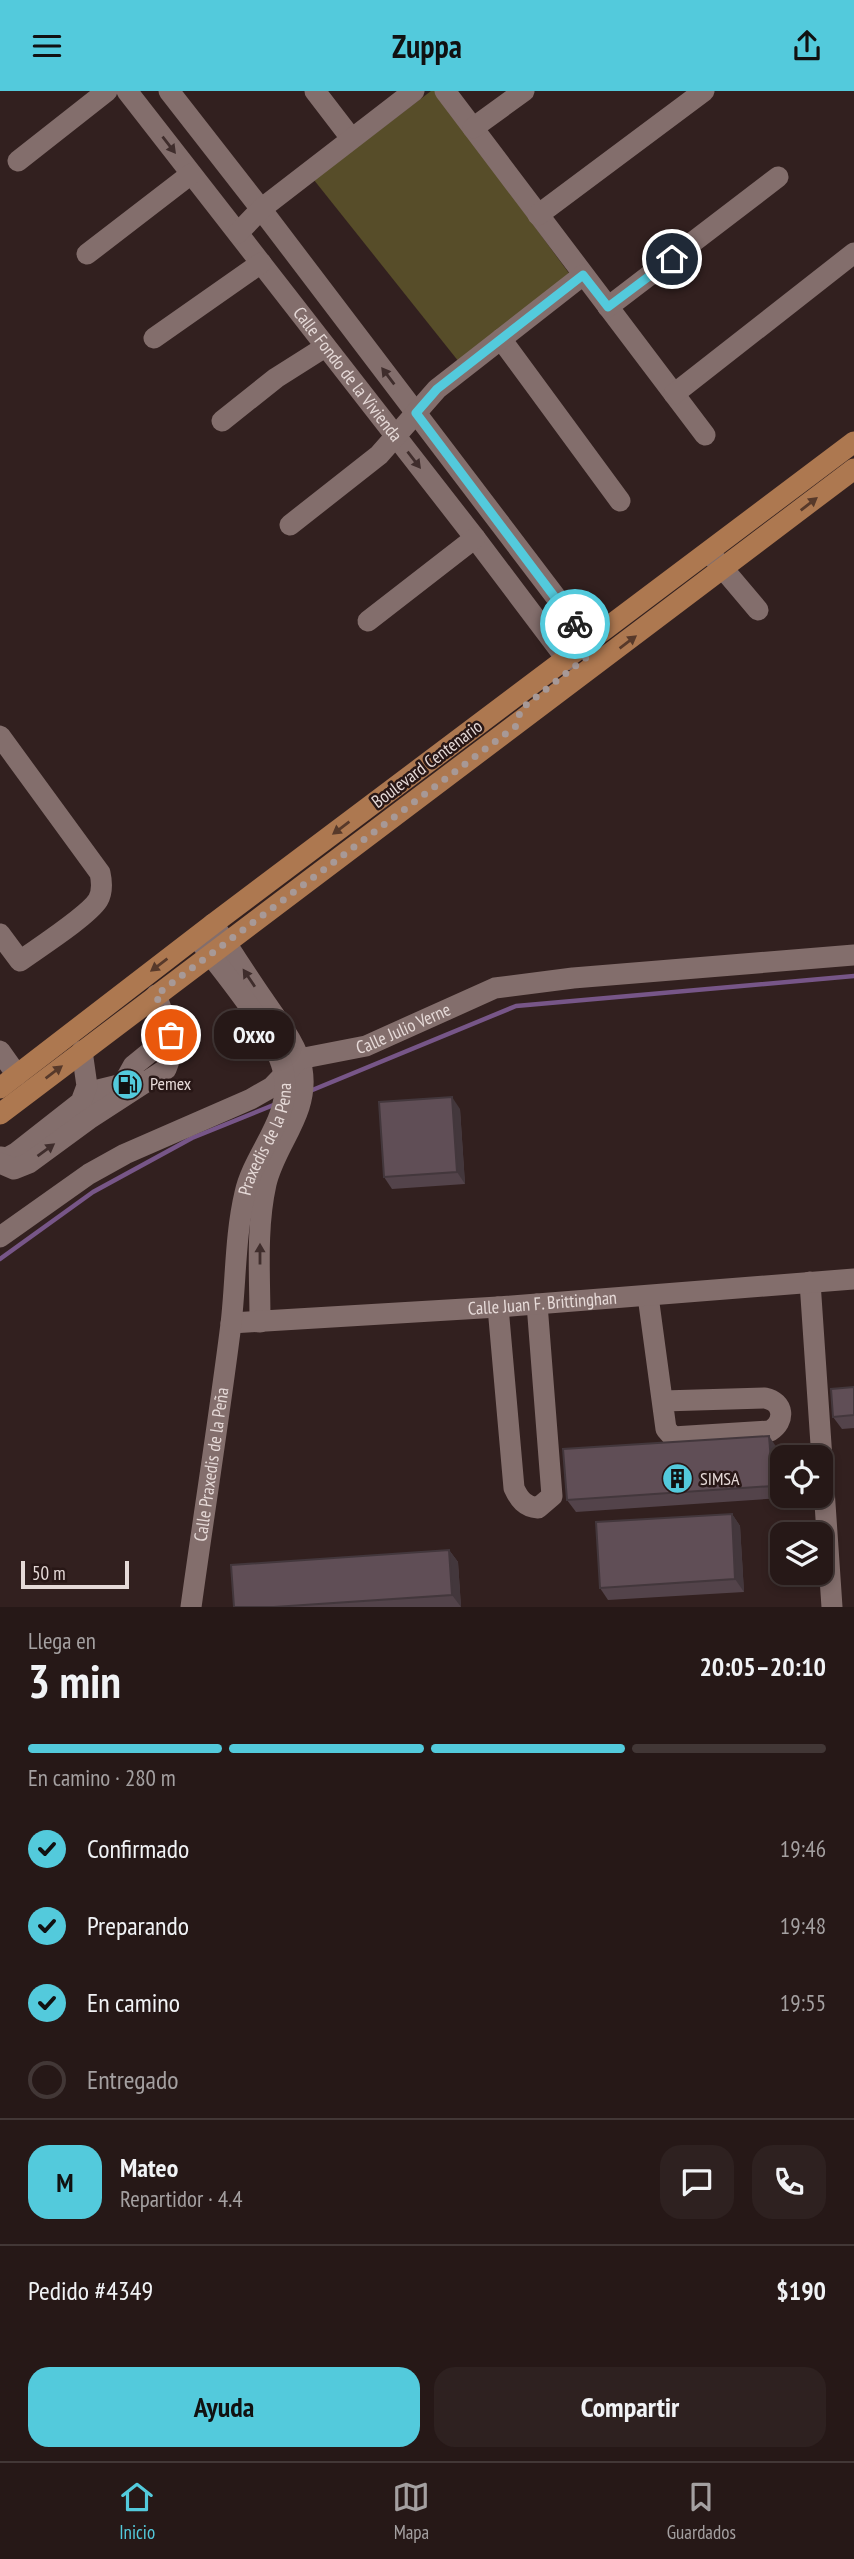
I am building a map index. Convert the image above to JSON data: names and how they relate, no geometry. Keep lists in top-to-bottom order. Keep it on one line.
{"streets":{"main road":["Boulevard Centenario"],"street":["Calle Fondo de la Vivienda","Calle Julio Verne","Praxedis de la Pena","Calle Juan F. Brittinghan","Calle Praxedis de la Peña"]},"crossings":[["Calle Fondo de la Vivienda","Boulevard Centenario"],["Boulevard Centenario","Praxedis de la Pena"],["Calle Julio Verne","Praxedis de la Pena"],["Praxedis de la Pena","Calle Juan F. Brittinghan"],["Praxedis de la Pena","Calle Praxedis de la Peña"],["Calle Juan F. Brittinghan","Calle Praxedis de la Peña"]],"places":{"other":["Oxxo"],"fuel station":["Pemex"],"building":["SIMSA"]},"scale_bar":"50 m","page":{"header":"Zuppa","bubble":"Oxxo","scale":"50 m","heading":["3 min","Llega en","20:05–20:10"],"panel":["Mateo","Repartidor · 4.4","Pedido #4349","$190"],"bar":"En camino · 280 m","list":[["Confirmado","19:46"],["Preparando","19:48"],["En camino","19:55"],"Entregado"],"round":"M","buttons":["Ayuda","Compartir"],"tabs":["Inicio","Mapa","Guardados"]}}
